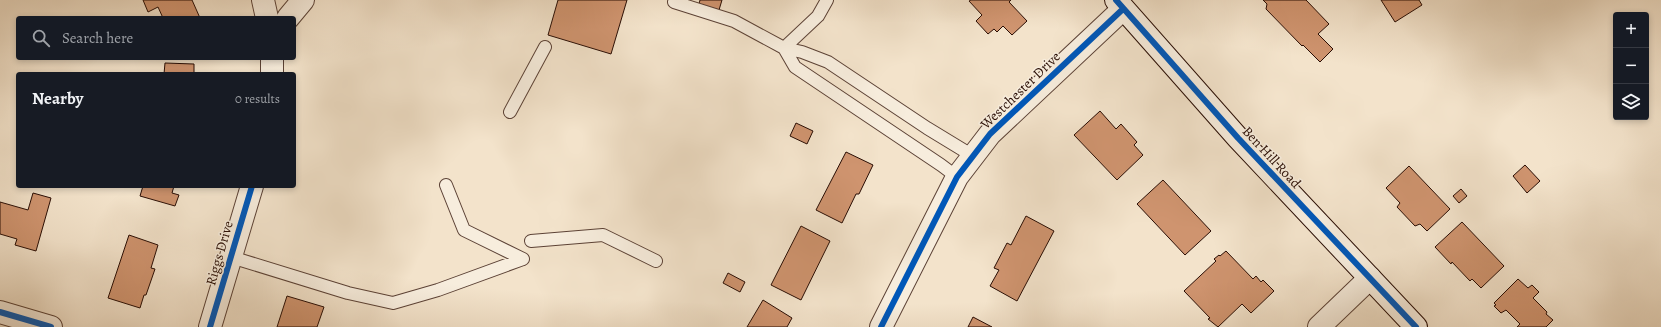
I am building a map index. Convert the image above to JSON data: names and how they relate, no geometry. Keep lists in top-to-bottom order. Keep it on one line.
{"streets":{"street":["Westchester Drive","Ben Hill Road","Riggs Drive"]},"crossings":[["Westchester Drive","Ben Hill Road"]],"page":{"map_buttons":["+","−"],"search":"Search here","heading":["Nearby","0 results"]}}
